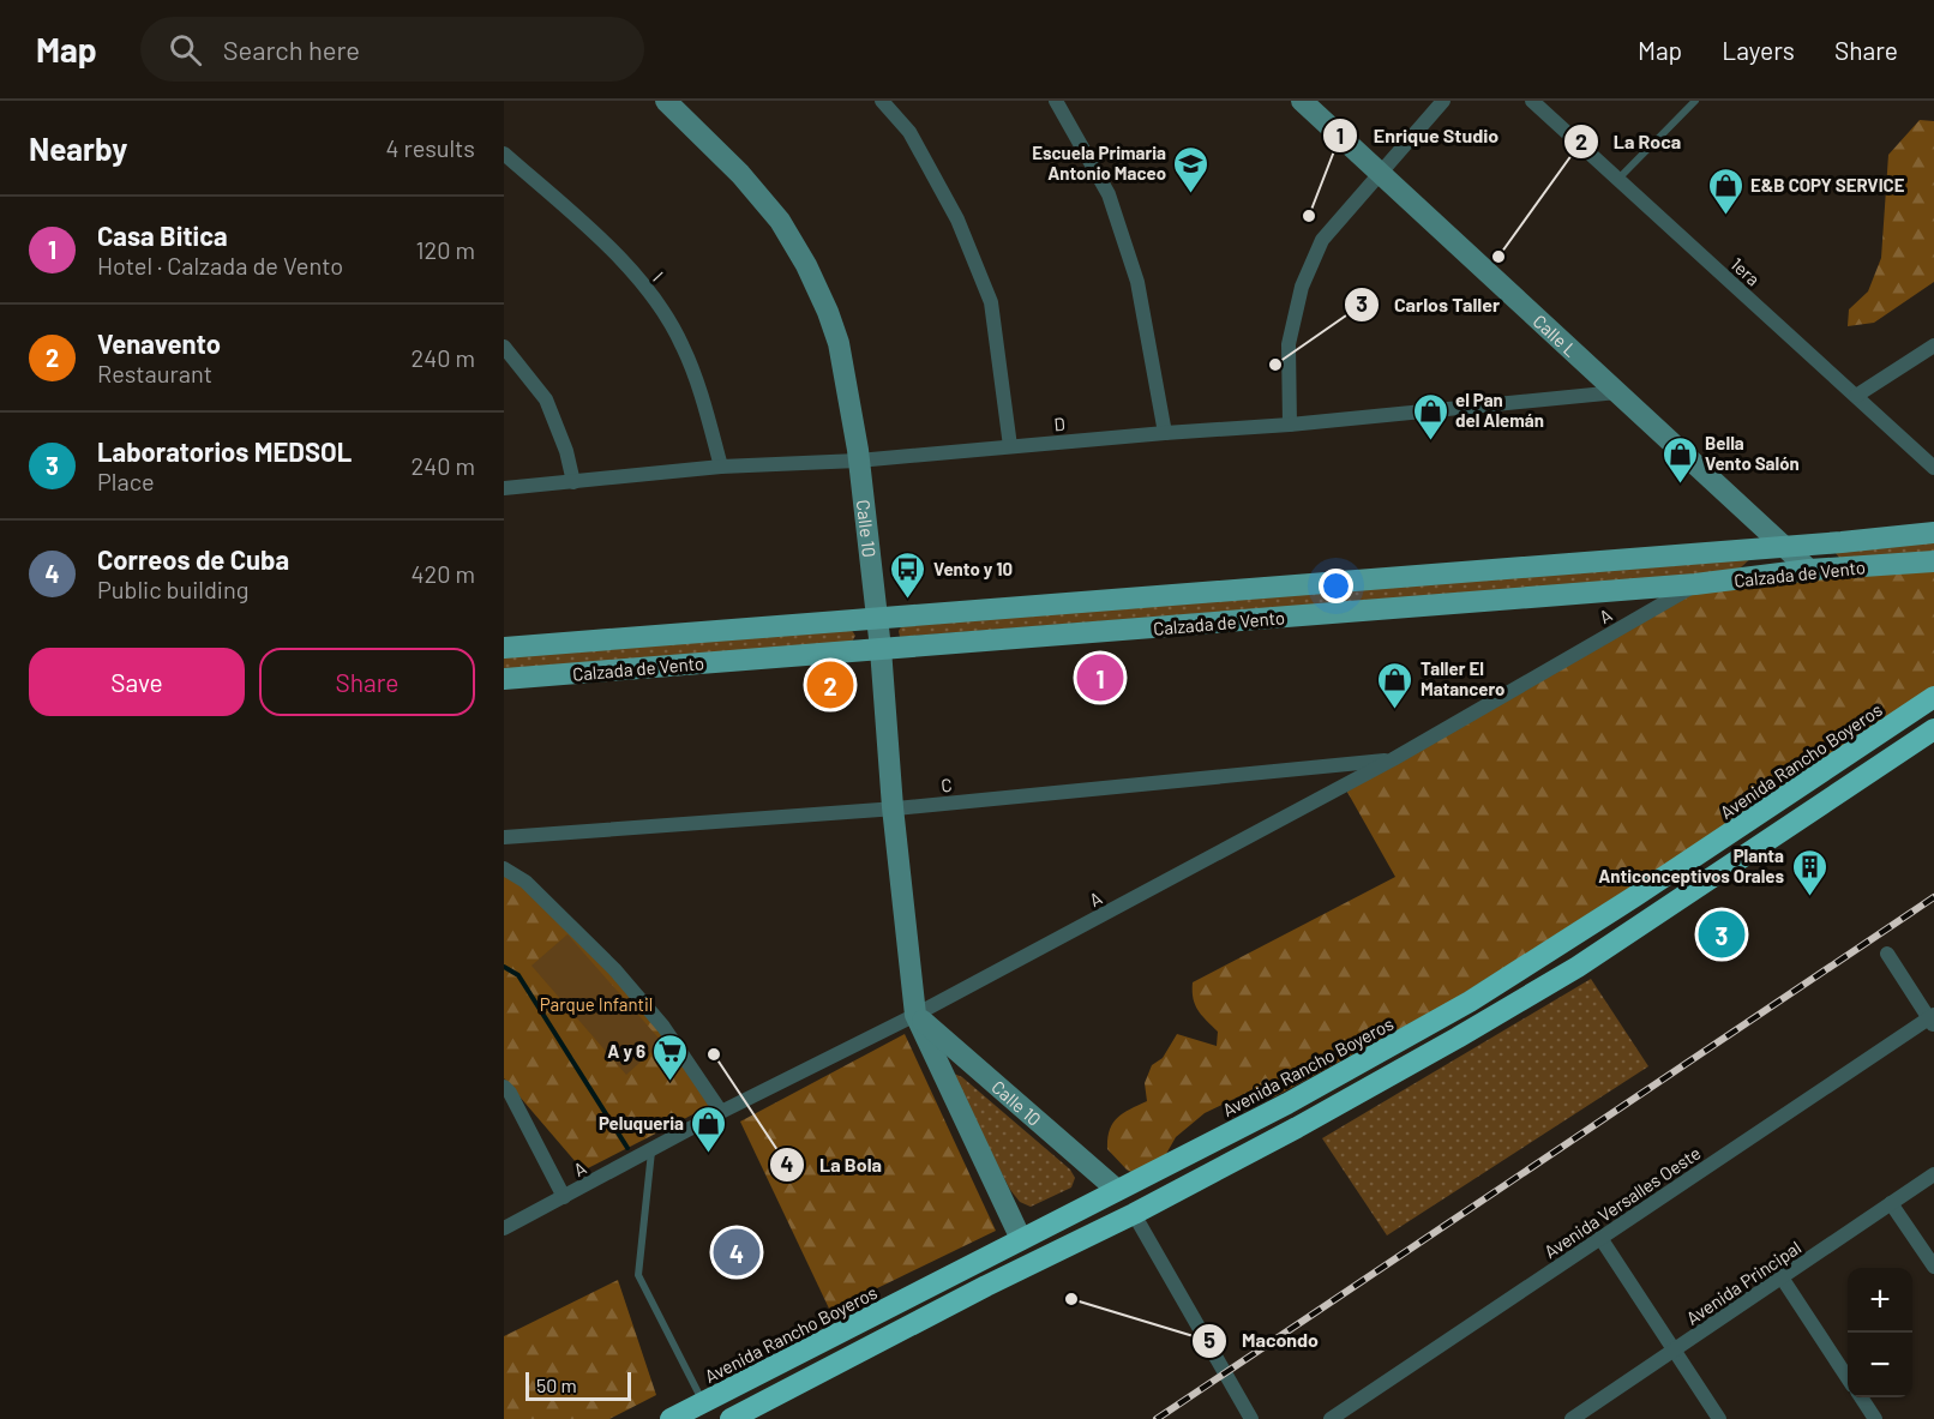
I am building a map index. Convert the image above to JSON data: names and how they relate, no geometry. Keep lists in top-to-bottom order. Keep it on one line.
{"streets":{"highway":["Avenida Rancho Boyeros"],"main road":["Calzada de Vento"],"street":["1era","I","Calle L","D","Calle 10","A","C","Avenida Versalles Oeste","Avenida Principal"]},"crossings":[["I","D"],["Calle L","D"],["Calle L","Calzada de Vento"],["D","Calle 10"],["Calle 10","Calzada de Vento"],["Calle 10","A"],["Calle 10","Avenida Rancho Boyeros"],["Calle 10","C"],["Calzada de Vento","A"],["A","C"]],"parks":["Parque Infantil"],"places":{"school or university":["Escuela Primaria Antonio Maceo"],"shop":["E&B COPY SERVICE","el Pan del Alemán","Bella Vento Salón","Taller El Matancero","Peluqueria"],"other":["Enrique Studio","La Roca","Carlos Taller","La Bola","Macondo"],"bus stop":["Vento y 10"],"building":["Planta Anticonceptivos Orales"],"supermarket":["A y 6"]},"scale_bar":"50 m","page":{"header":"Map","search":"Search here","nav":["Map","Layers","Share"],"heading":["Nearby","4 results"],"list":[{"mark":"1","name":"Casa Bitica","note":"Hotel · Calzada de Vento","value":"120 m"},{"mark":"2","name":"Venavento","note":"Restaurant","value":"240 m"},{"mark":"3","name":"Laboratorios MEDSOL","note":"Place","value":"240 m"},{"mark":"4","name":"Correos de Cuba","note":"Public building","value":"420 m"}],"buttons":["Save","Share"],"pins":["1","2","3","4"],"map_buttons":["+","−"],"scale":"50 m"}}
